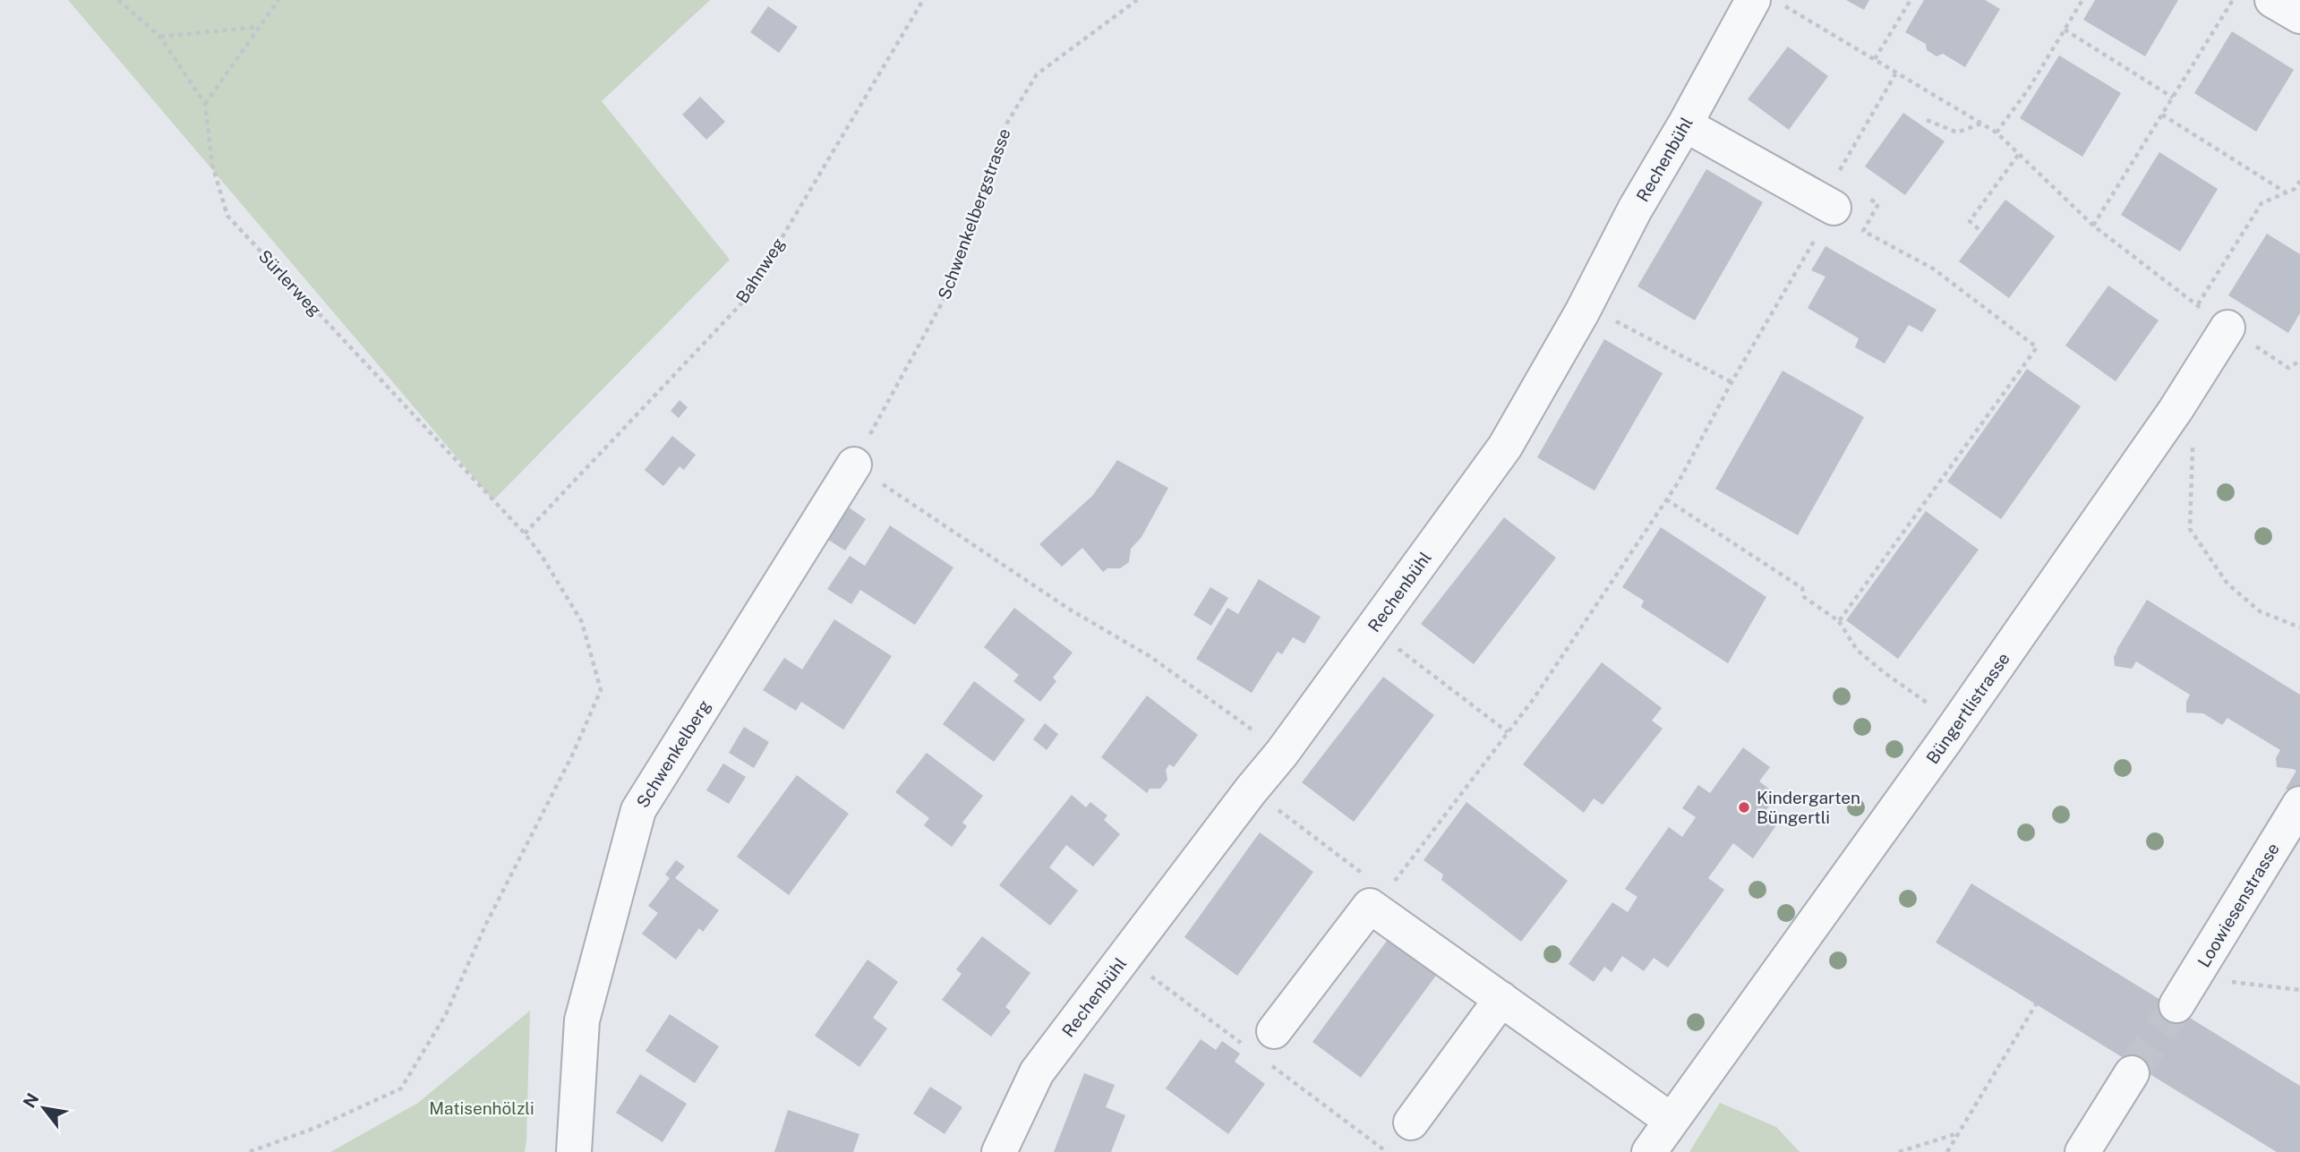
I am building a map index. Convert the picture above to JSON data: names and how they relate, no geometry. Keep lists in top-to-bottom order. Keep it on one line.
{"streets":{"street":["Rechenbühl","Büngertlistrasse","Schwenkelberg","Loowiesenstrasse"],"path":["Schwenkelbergstrasse","Bahnweg","Sürlerweg"]},"crossings":[["Schwenkelbergstrasse","Schwenkelberg"],["Bahnweg","Sürlerweg"]],"parks":["Matisenhölzli"],"places":["Kindergarten Büngertli"],"north":"top left"}
